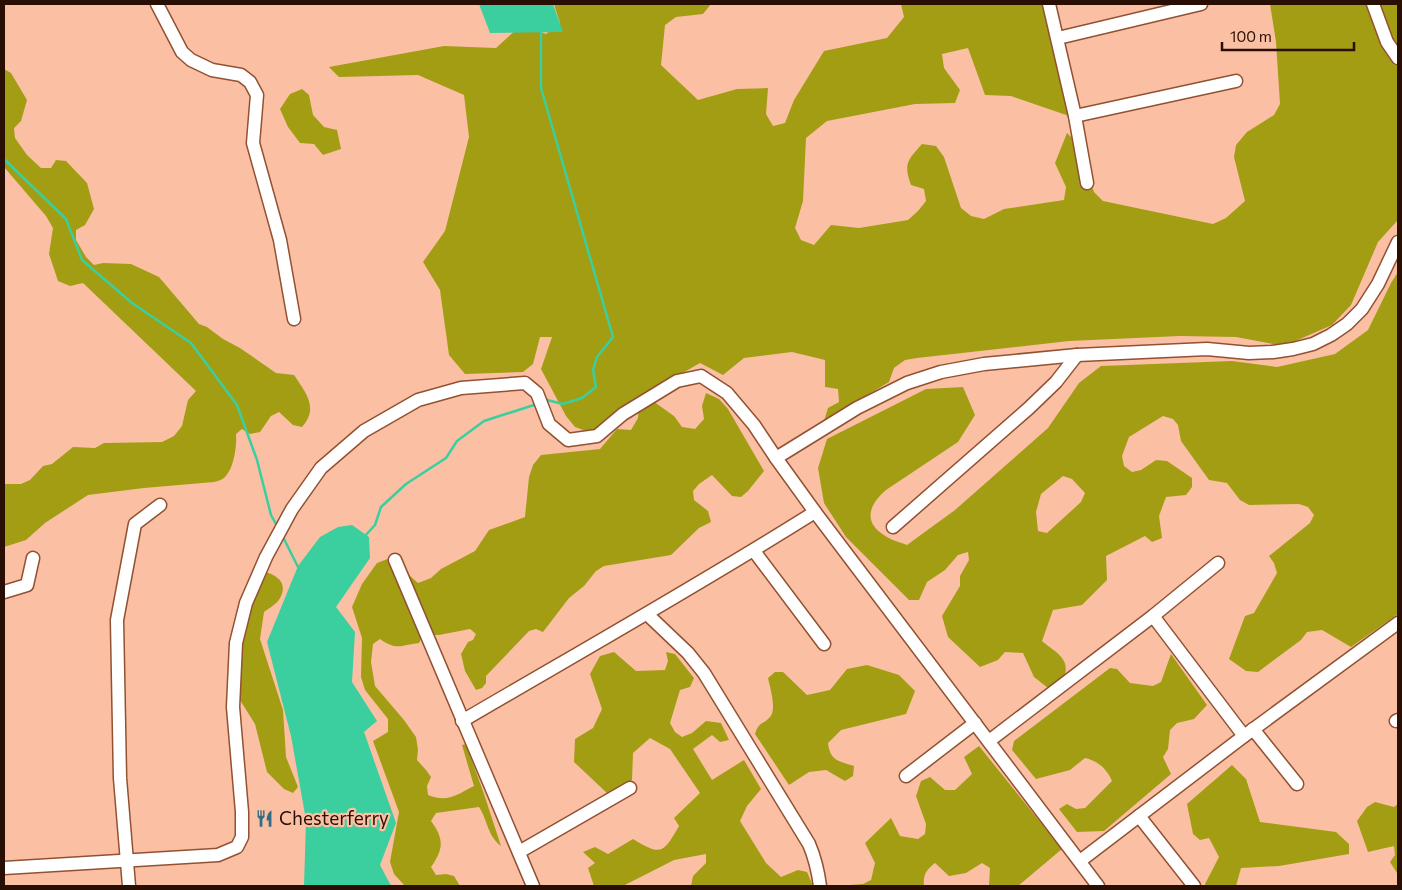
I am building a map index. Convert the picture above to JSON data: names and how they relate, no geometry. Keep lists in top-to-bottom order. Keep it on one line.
{"places":{"restaurant":["Chesterferry"]},"scale_bar":"100 m"}
